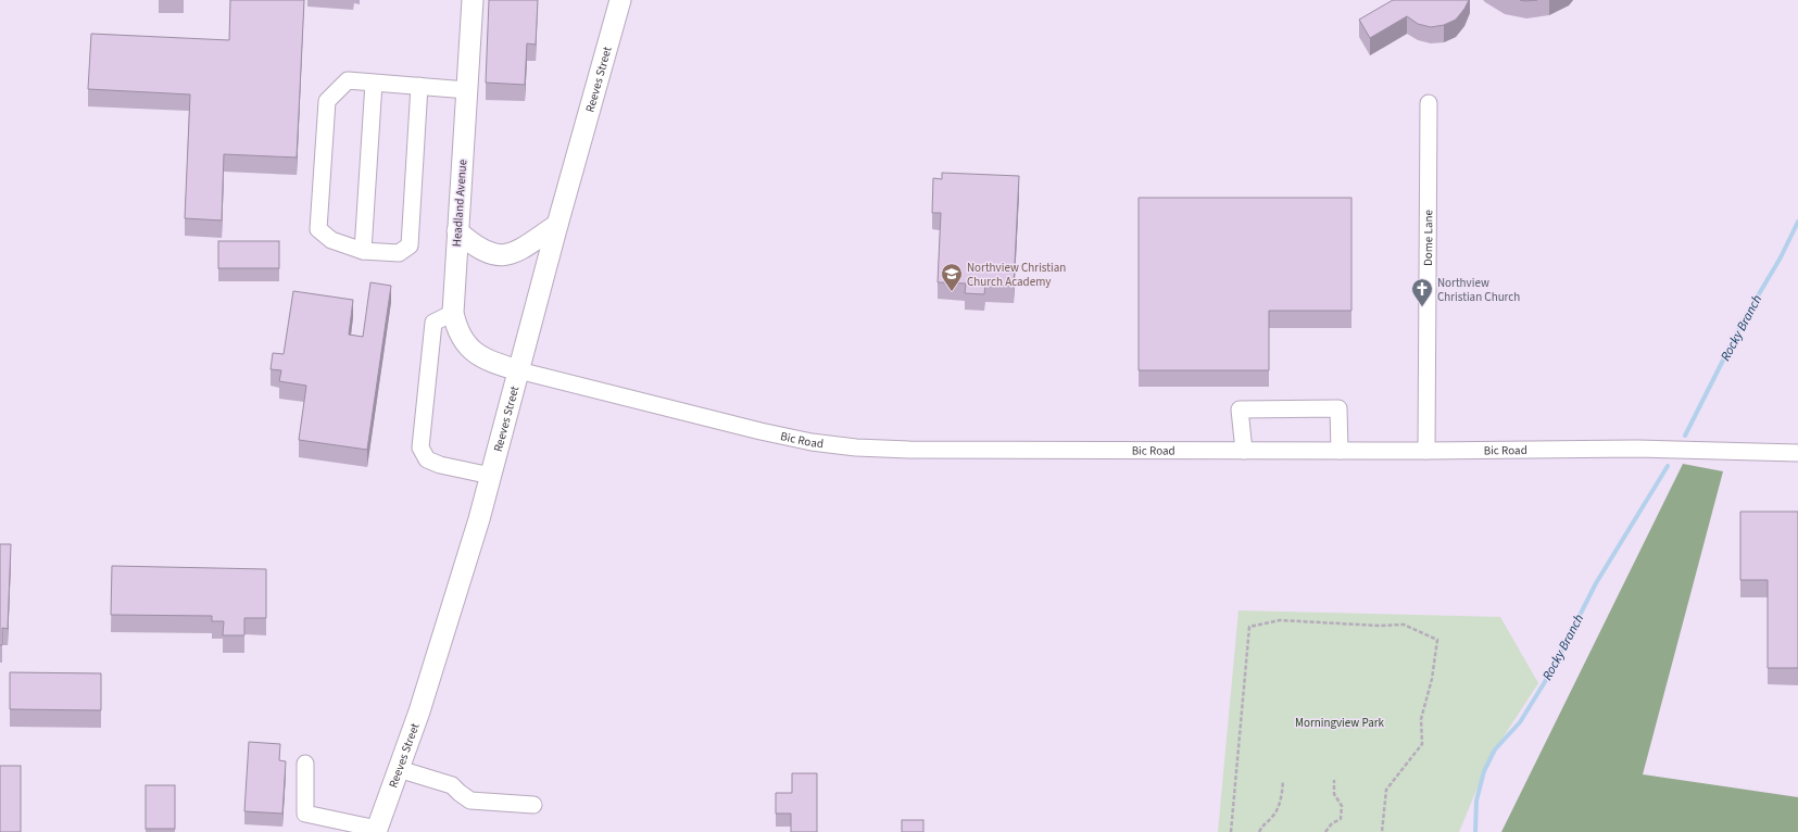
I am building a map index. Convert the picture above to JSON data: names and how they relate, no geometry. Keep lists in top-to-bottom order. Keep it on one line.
{"streets":{"main road":["Reeves Street","Headland Avenue"],"street":["Dome Lane","Bic Road"]},"crossings":[["Reeves Street","Headland Avenue"],["Reeves Street","Bic Road"],["Headland Avenue","Bic Road"],["Dome Lane","Bic Road"]],"water":["Rocky Branch"],"parks":["Morningview Park"],"places":{"school or university":["Northview Christian Church Academy"],"church":["Northview Christian Church"]}}
